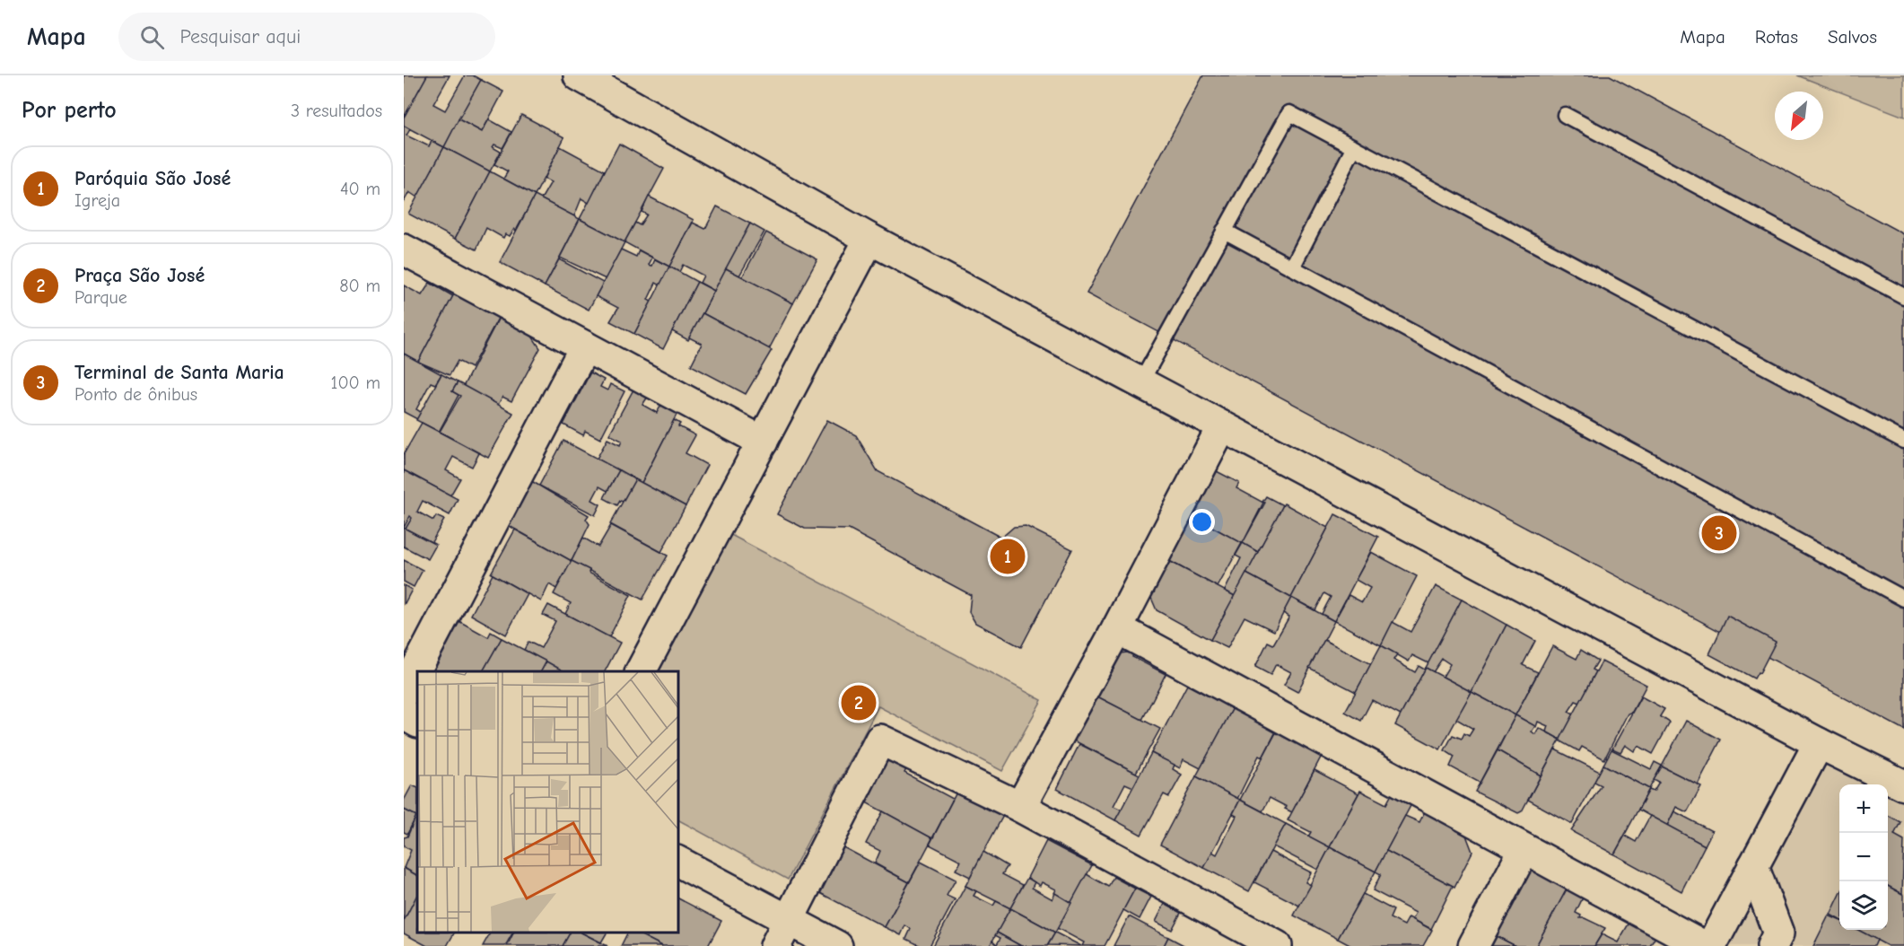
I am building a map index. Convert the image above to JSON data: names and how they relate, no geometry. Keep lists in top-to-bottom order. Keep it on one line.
{"north":"bottom left","page":{"header":"Mapa","search":"Pesquisar aqui","nav":["Mapa","Rotas","Salvos"],"heading":["Por perto","3 resultados"],"list":[{"mark":"1","name":"Paróquia São José","note":"Igreja","value":"40 m"},{"mark":"2","name":"Praça São José","note":"Parque","value":"80 m"},{"mark":"3","name":"Terminal de Santa Maria","note":"Ponto de ônibus","value":"100 m"}],"pins":["3","1","2"],"map_buttons":["+","−"]}}
